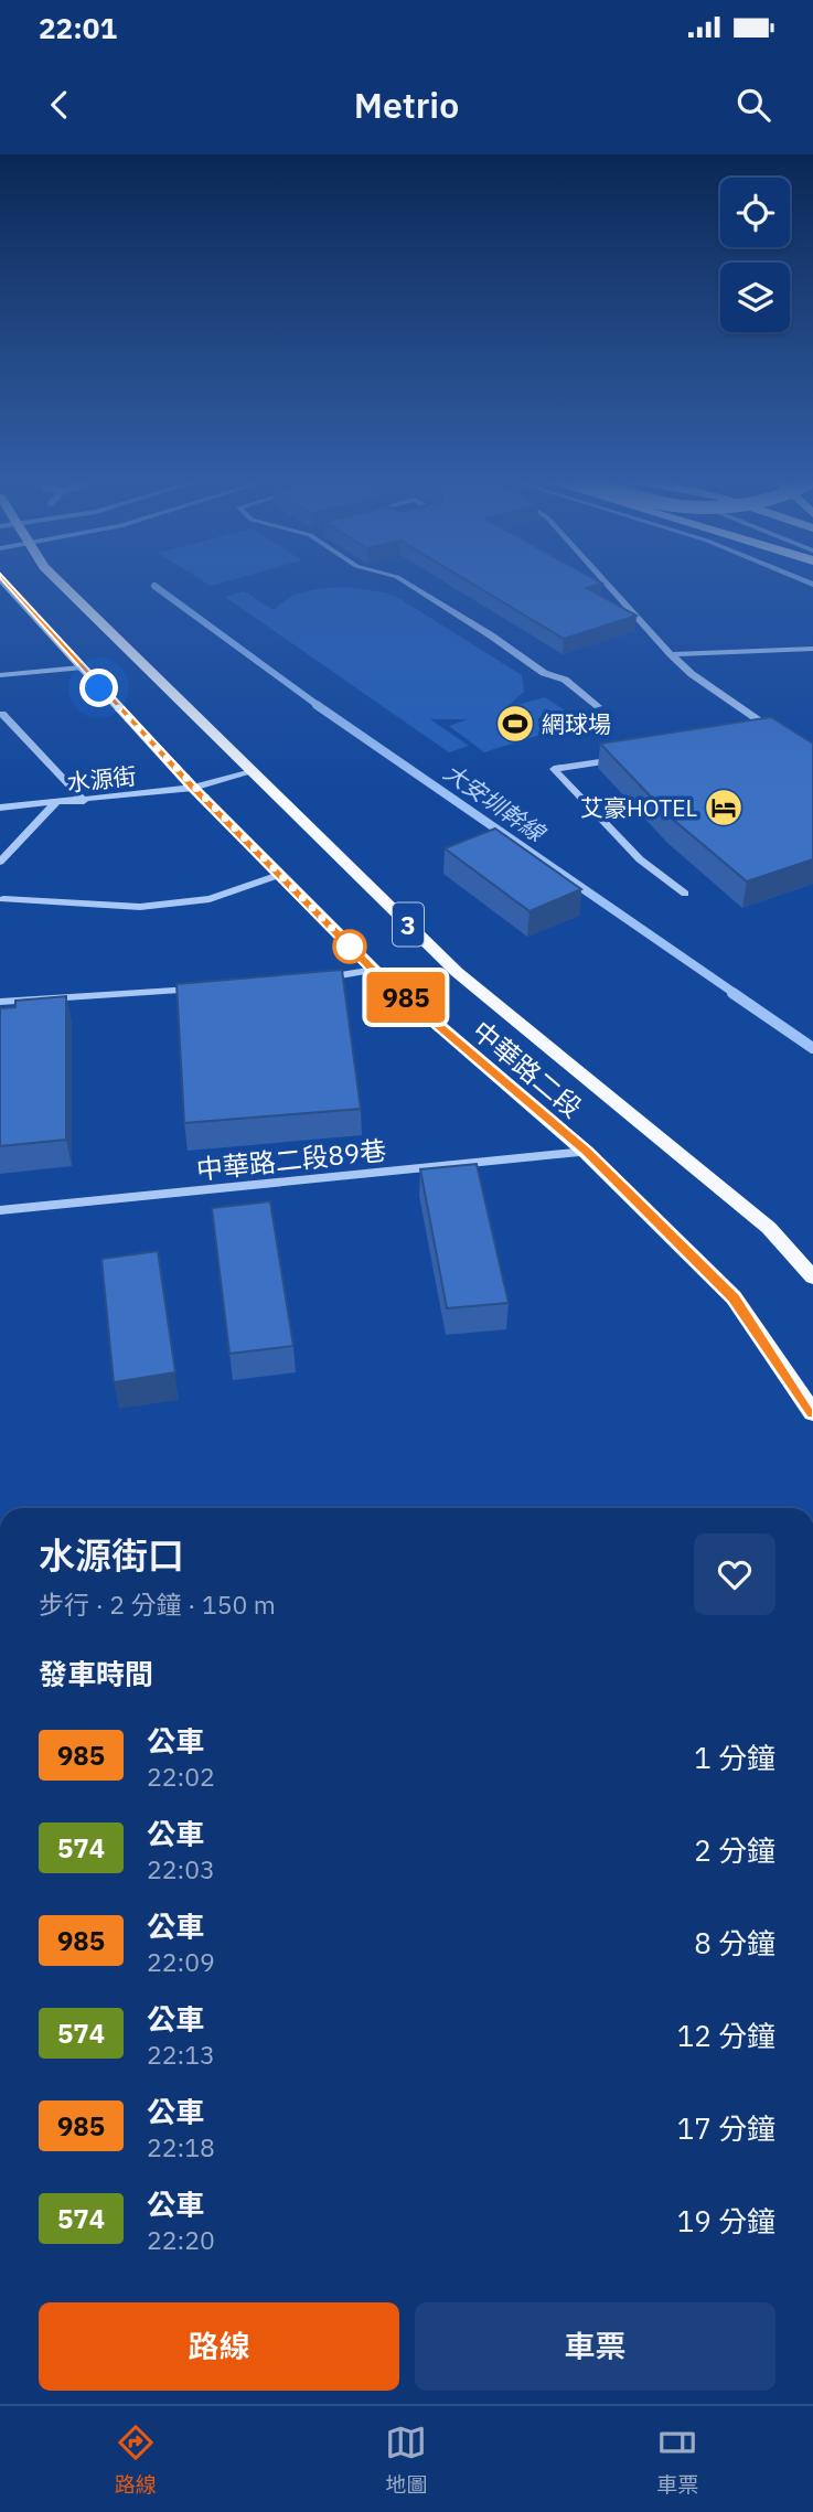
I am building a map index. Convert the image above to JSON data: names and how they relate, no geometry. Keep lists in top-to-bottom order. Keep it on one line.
{"streets":{"main road":["3","中華路二段"],"street":["水源街","中華路二段89巷"]},"crossings":[["水源街","中華路二段"],["中華路二段","中華路二段89巷"]],"water":["大安圳幹線"],"places":{"sports":["網球場"],"hotel":["艾豪HOTEL"]},"lines":["bus line 985"],"page":{"status":"22:01","header":"Metrio","on_map":"985","heading":[["水源街口","步行 · 2 分鐘 · 150 m"],"發車時間"],"list":[{"mark":"985","name":"公車","note":"22:02","value":"1 分鐘"},{"mark":"574","name":"公車","note":"22:03","value":"2 分鐘"},{"mark":"985","name":"公車","note":"22:09","value":"8 分鐘"},{"mark":"574","name":"公車","note":"22:13","value":"12 分鐘"},{"mark":"985","name":"公車","note":"22:18","value":"17 分鐘"},{"mark":"574","name":"公車","note":"22:20","value":"19 分鐘"}],"buttons":["路線","車票"],"tabs":["路線","地圖","車票"]}}
